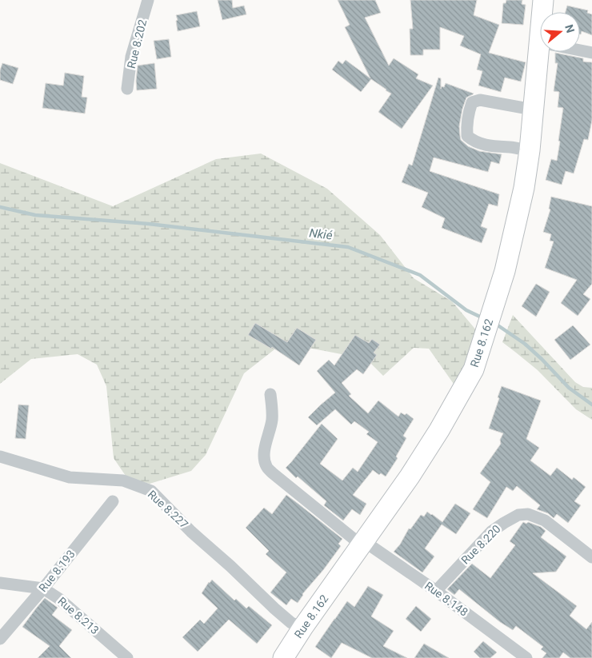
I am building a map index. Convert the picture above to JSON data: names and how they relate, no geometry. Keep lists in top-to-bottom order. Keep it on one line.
{"streets":{"highway":["Rue 8.162"],"street":["Rue 8.202","Rue 8.227","Rue 8.220","Rue 8.193","Rue 8.148","Rue 8.213"]},"crossings":[["Rue 8.162","Rue 8.227"],["Rue 8.162","Rue 8.148"],["Rue 8.220","Rue 8.148"],["Rue 8.193","Rue 8.213"]],"water":["Nkié"],"north":"right"}
